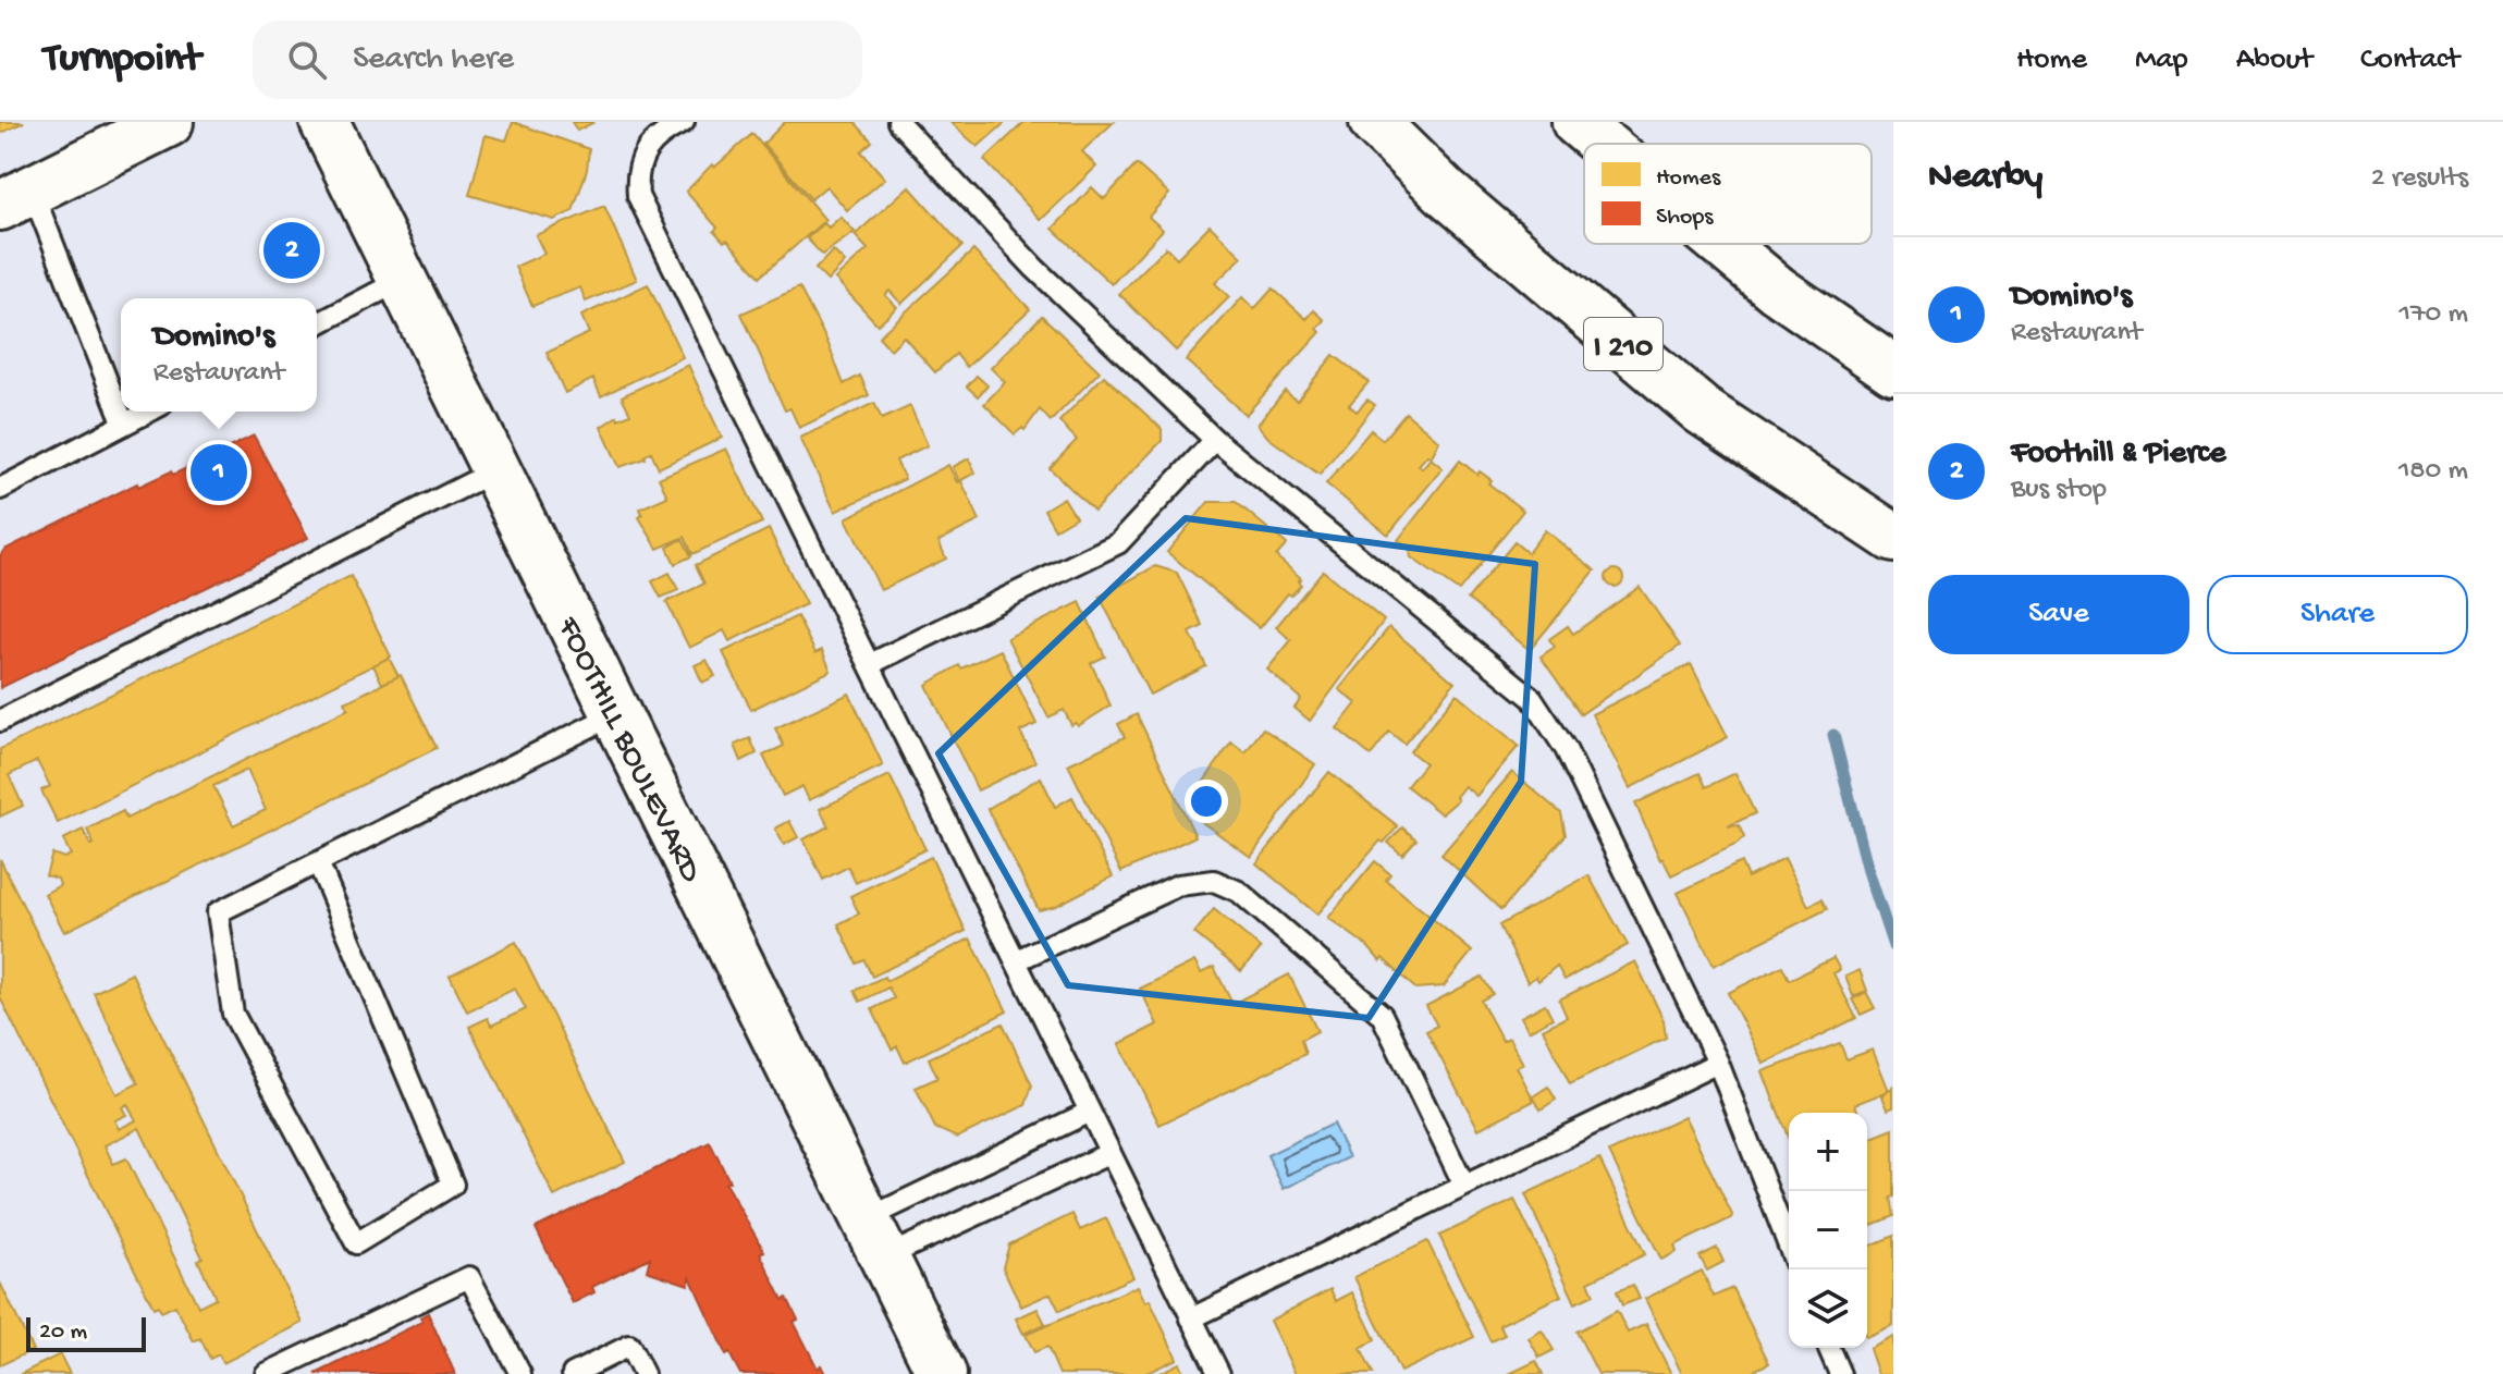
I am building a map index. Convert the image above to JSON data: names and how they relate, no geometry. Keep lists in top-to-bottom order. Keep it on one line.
{"streets":{"main road":["I 210","FOOTHILL BOULEVARD"]},"legend":["Homes","Shops"],"scale_bar":"20 m","page":{"header":"Turnpoint","search":"Search here","nav":["Home","Map","About","Contact"],"heading":["Nearby","2 results"],"pins":["2","1"],"list":[{"mark":"1","name":"Domino's","note":"Restaurant","value":"170 m"},{"mark":"2","name":"Foothill & Pierce","note":"Bus stop","value":"180 m"}],"popup":["Domino's","Restaurant"],"buttons":["Save","Share"],"map_buttons":["+","−"],"scale":"20 m"}}
